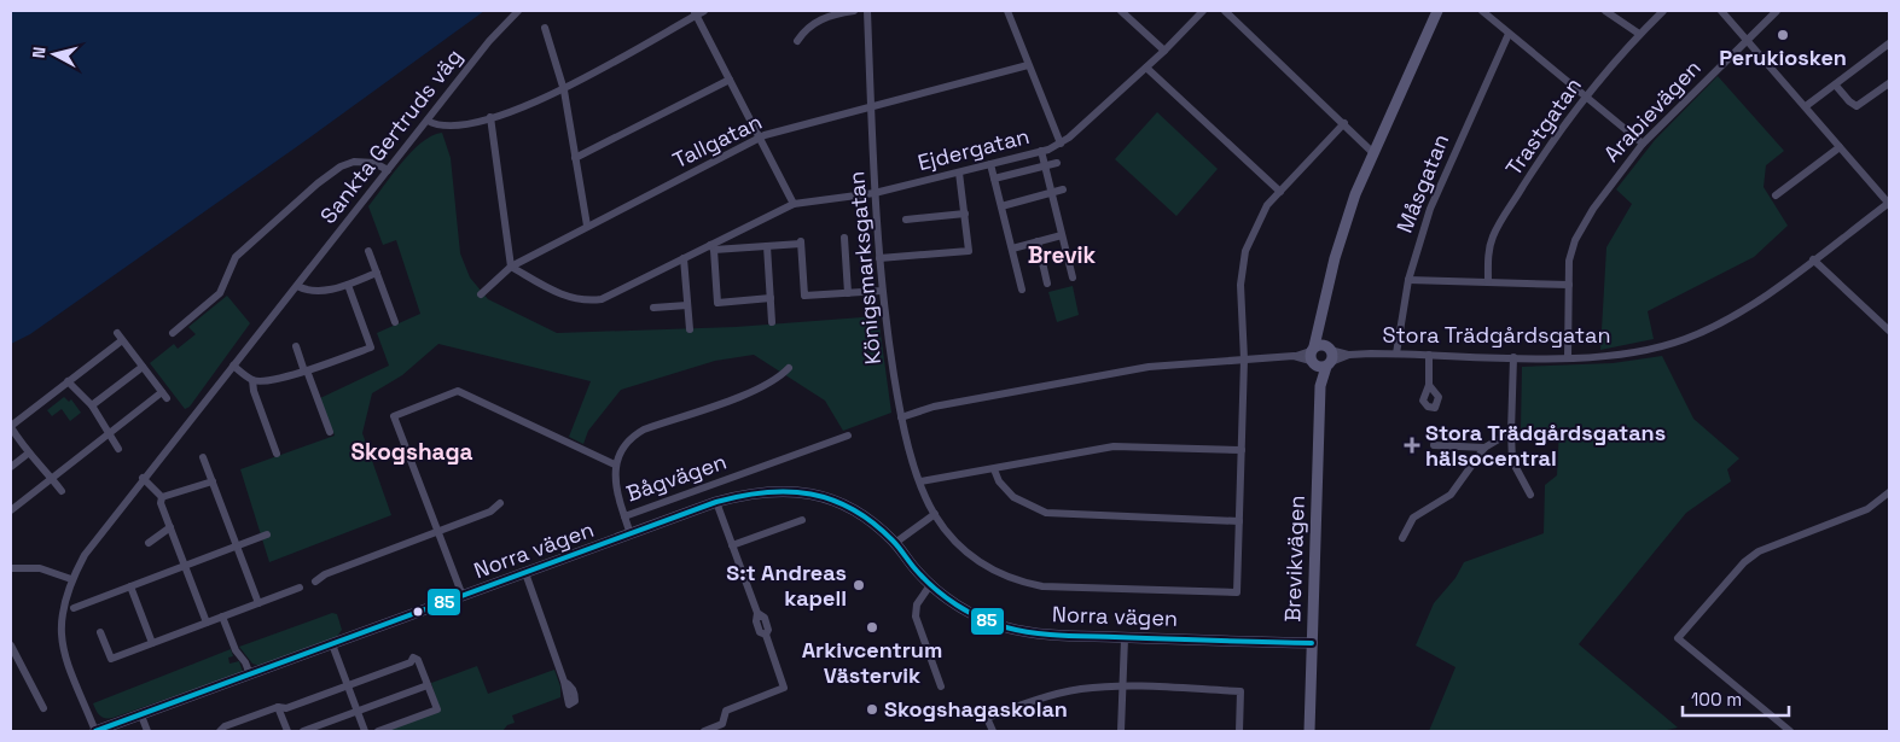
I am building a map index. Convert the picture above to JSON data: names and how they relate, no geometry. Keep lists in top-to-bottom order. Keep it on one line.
{"streets":{"street":["Arabievägen","Trastgatan","Sankta Gertruds väg","Tallgatan","Ejdergatan","Måsgatan","Königsmarksgatan","Stora Trädgårdsgatan","Bågvägen","Norra vägen","Brevikvägen"]},"crossings":[["Arabievägen","Stora Trädgårdsgatan"],["Sankta Gertruds väg","Norra vägen"],["Tallgatan","Ejdergatan"],["Tallgatan","Königsmarksgatan"],["Ejdergatan","Königsmarksgatan"],["Måsgatan","Stora Trädgårdsgatan"],["Stora Trädgårdsgatan","Brevikvägen"],["Norra vägen","Brevikvägen"]],"districts":["Brevik","Skogshaga"],"places":{"other":["Perukiosken","S:t Andreas kapell","Arkivcentrum Västervik","Skogshagaskolan"],"health":["Stora Trädgårdsgatans hälsocentral"]},"lines":["transit line 85"],"scale_bar":"100 m","north":"left"}
